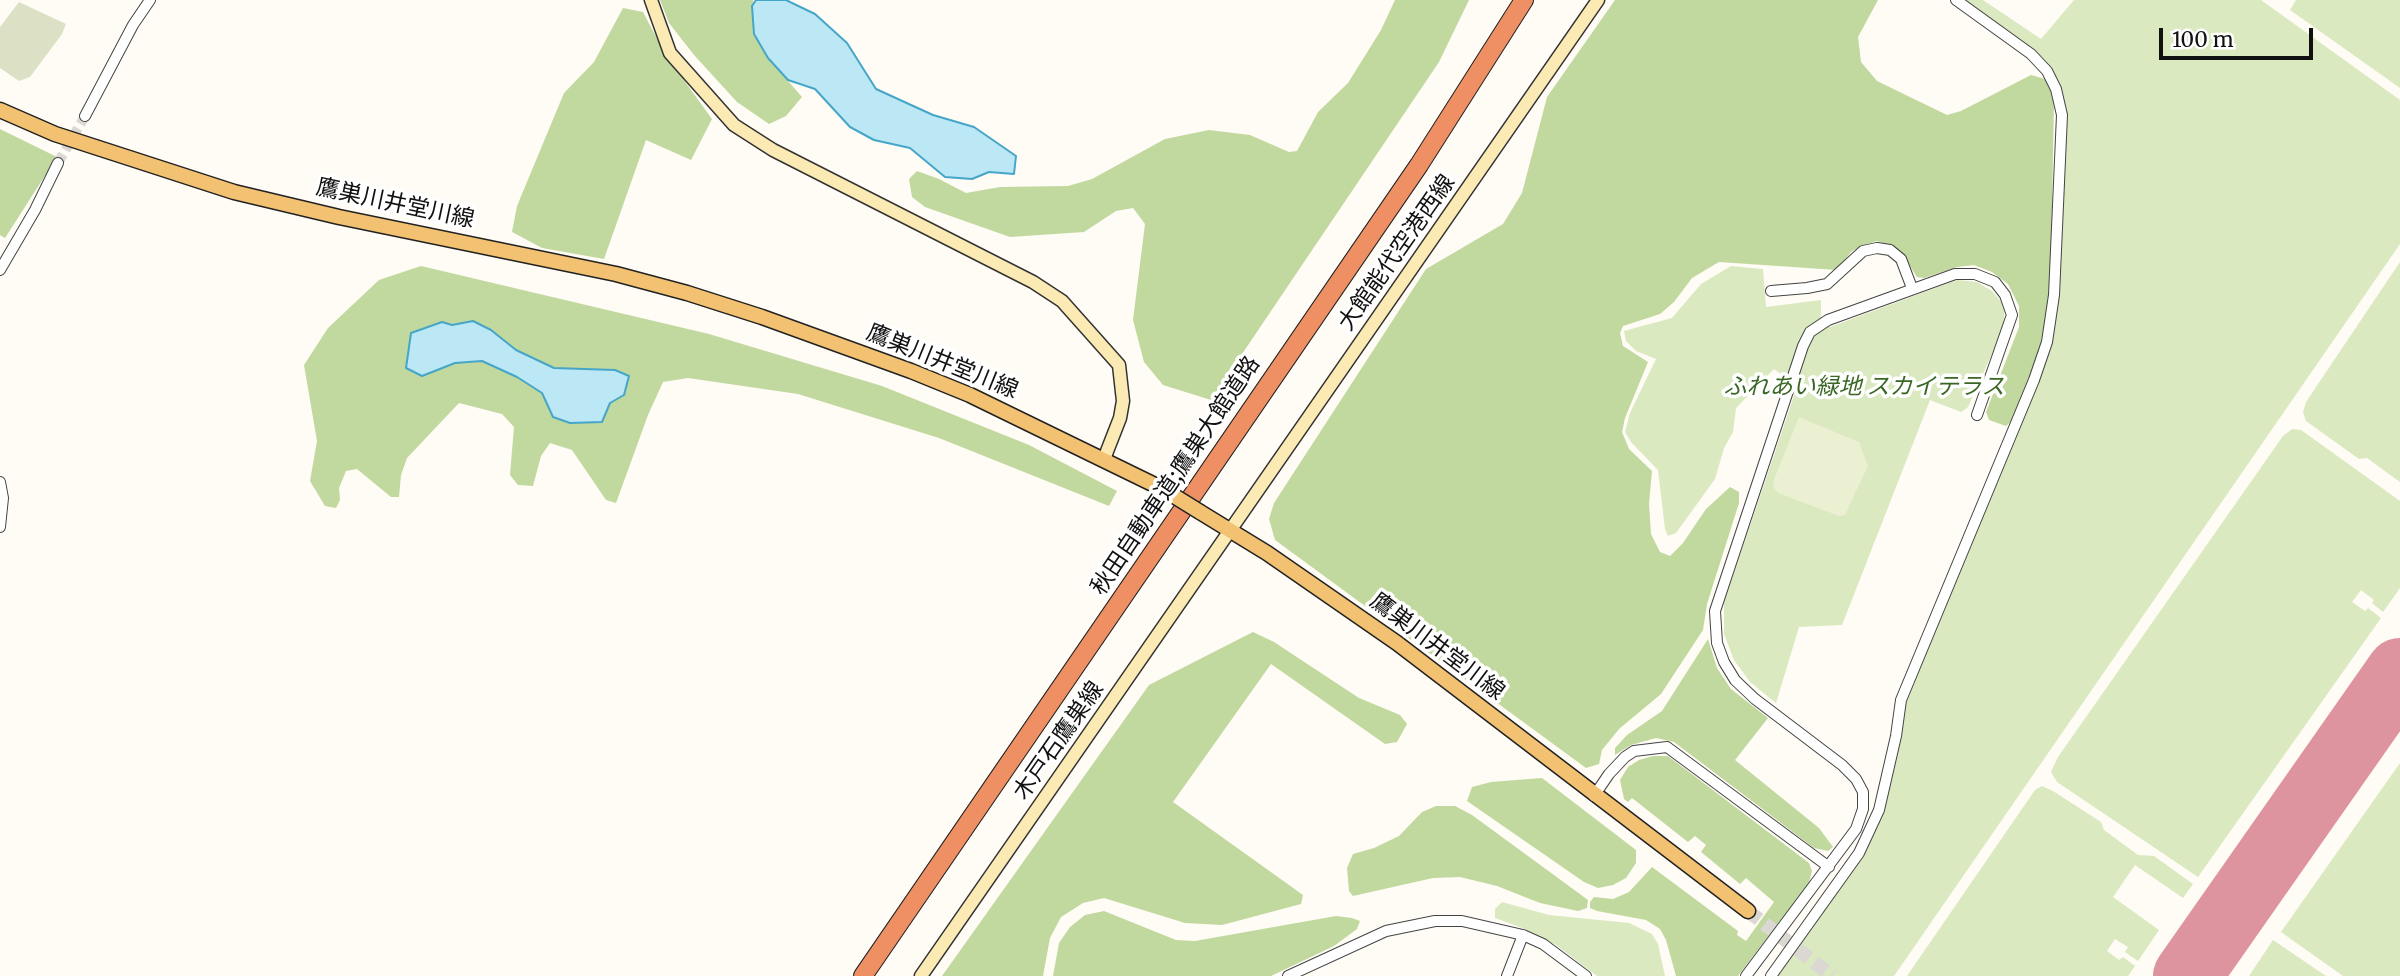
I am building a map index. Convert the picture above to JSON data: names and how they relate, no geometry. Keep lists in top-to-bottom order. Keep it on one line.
{"streets":{"highway":["秋田自動車道;鷹巣大館道路"],"main road":["鷹巣川井堂川線","大館能代空港西線","木戸石鷹巣線"]},"crossings":[["鷹巣川井堂川線","大館能代空港西線"],["鷹巣川井堂川線","木戸石鷹巣線"],["大館能代空港西線","木戸石鷹巣線"]],"parks":["ふれあい緑地 スカイテラス"],"scale_bar":"100 m"}
